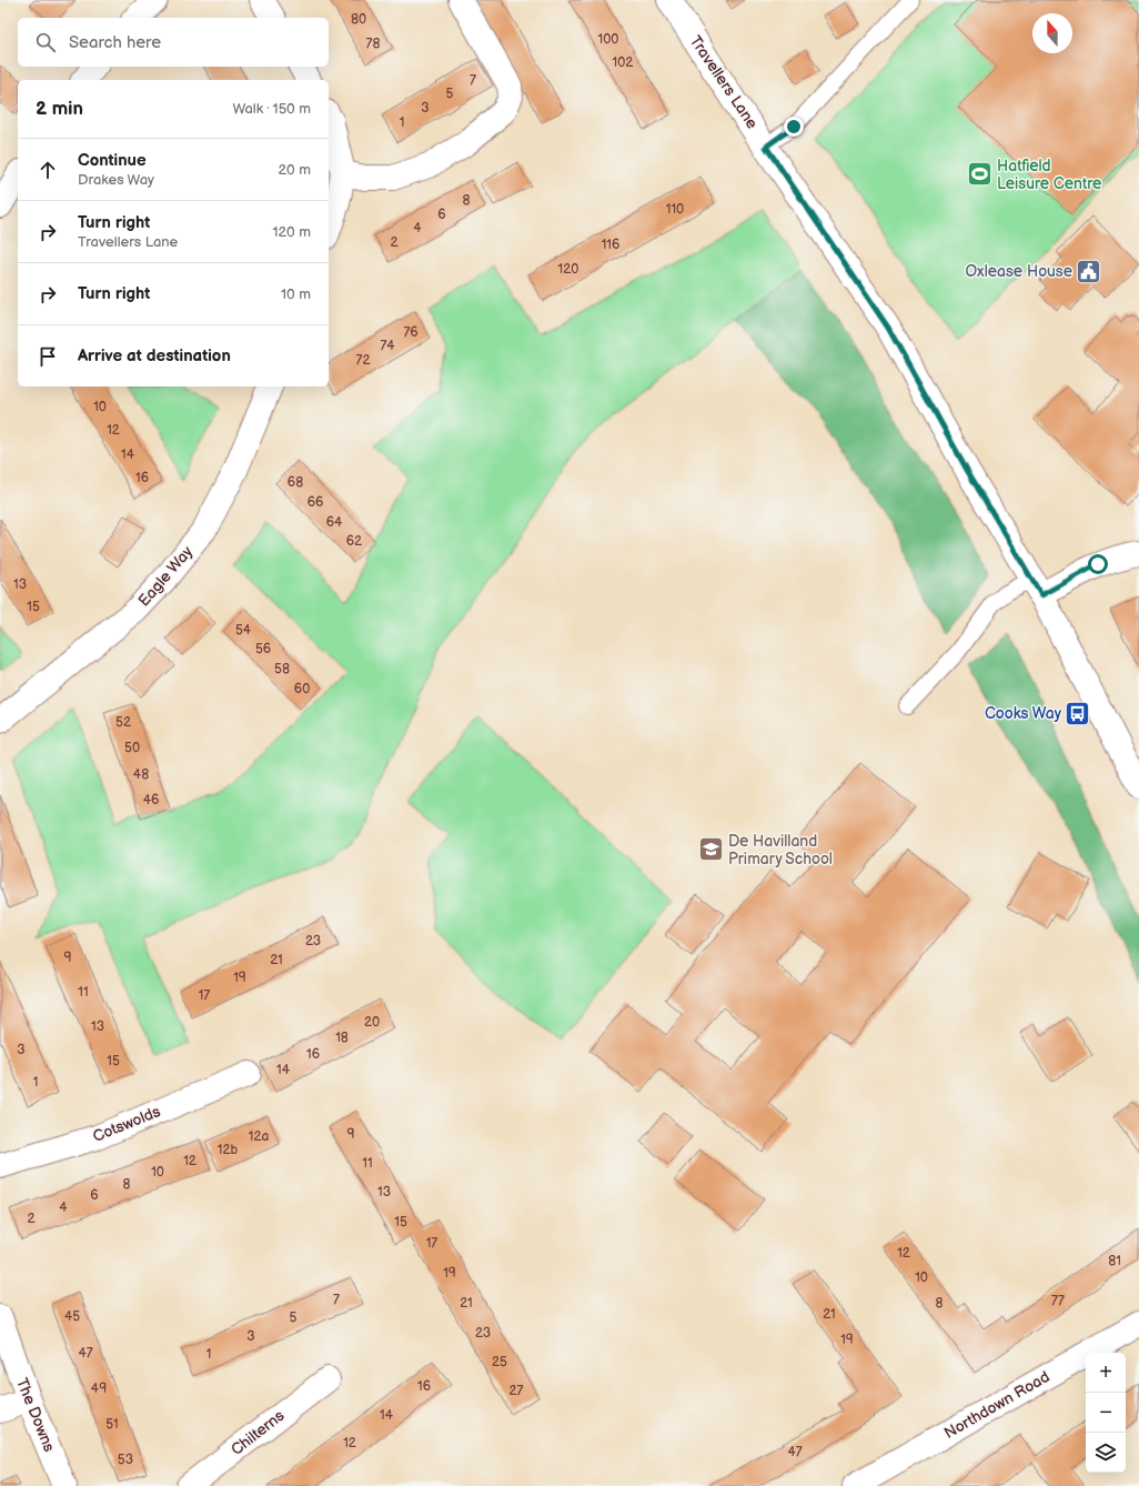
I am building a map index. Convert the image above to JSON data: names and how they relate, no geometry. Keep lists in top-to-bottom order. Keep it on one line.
{"streets":{"street":["Travellers Lane","Eagle Way","Cotswolds","Northdown Road","The Downs","Chilterns"]},"places":{"sports":["Hatfield Leisure Centre"],"public building":["Oxlease House"],"bus stop":["Cooks Way"],"school or university":["De Havilland Primary School"]},"house_numbers":["80","100","78","102","7","5","3","1","8","110","6","4","2","116","120","76","74","72","10","12","14","16","68","66","64","62","13","15","54","56","58","60","52","50","48","46","23","9","21","19","11","17","20","13","18","3","16","15","14","1","9","12a","12b","12","11","10","8","13","6","4","2","15","17","12","81","19","10","7","77","21","8","21","45","5","23","3","19","47","1","25","16","49","27","14","51","12","47","53"],"north":"top","page":{"search":"Search here","heading":["2 min","Walk · 150 m"],"list":[["Continue","Drakes Way","20 m"],["Turn right","Travellers Lane","120 m"],["Turn right","10 m"],"Arrive at destination"],"map_buttons":["+","−"]}}
